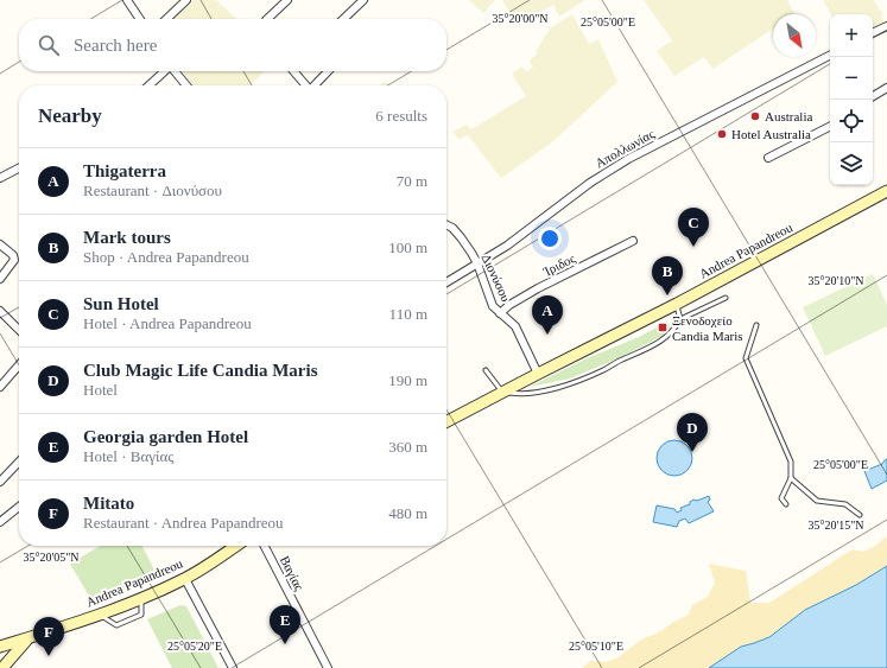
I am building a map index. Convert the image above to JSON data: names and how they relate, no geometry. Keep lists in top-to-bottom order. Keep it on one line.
{"streets":{"main road":["Andrea Papandreou"],"street":["Απολλωνίας","Ίριδος","Διονύσου","Βαγίας"]},"crossings":[["Απολλωνίας","Διονύσου"],["Andrea Papandreou","Διονύσου"],["Ίριδος","Διονύσου"]],"places":{"other":["Australia","Hotel Australia"],"transit":["Ξενοδοχείο Candia Maris"]},"north":"bottom right","page":{"map_buttons":["+","−"],"search":"Search here","heading":["Nearby","6 results"],"list":[{"mark":"A","name":"Thigaterra","note":"Restaurant · Διονύσου","value":"70 m"},{"mark":"B","name":"Mark tours","note":"Shop · Andrea Papandreou","value":"100 m"},{"mark":"C","name":"Sun Hotel","note":"Hotel · Andrea Papandreou","value":"110 m"},{"mark":"D","name":"Club Magic Life Candia Maris","note":"Hotel","value":"190 m"},{"mark":"E","name":"Georgia garden Hotel","note":"Hotel · Βαγίας","value":"360 m"},{"mark":"F","name":"Mitato","note":"Restaurant · Andrea Papandreou","value":"480 m"}],"pins":["C","B","A","D","E","F"]},"coordinates":["35°20'00\"N","25°05'00\"E","35°20'10\"N","35°20'15\"N","35°20'05\"N","25°05'20\"E","25°05'10\"E"]}
